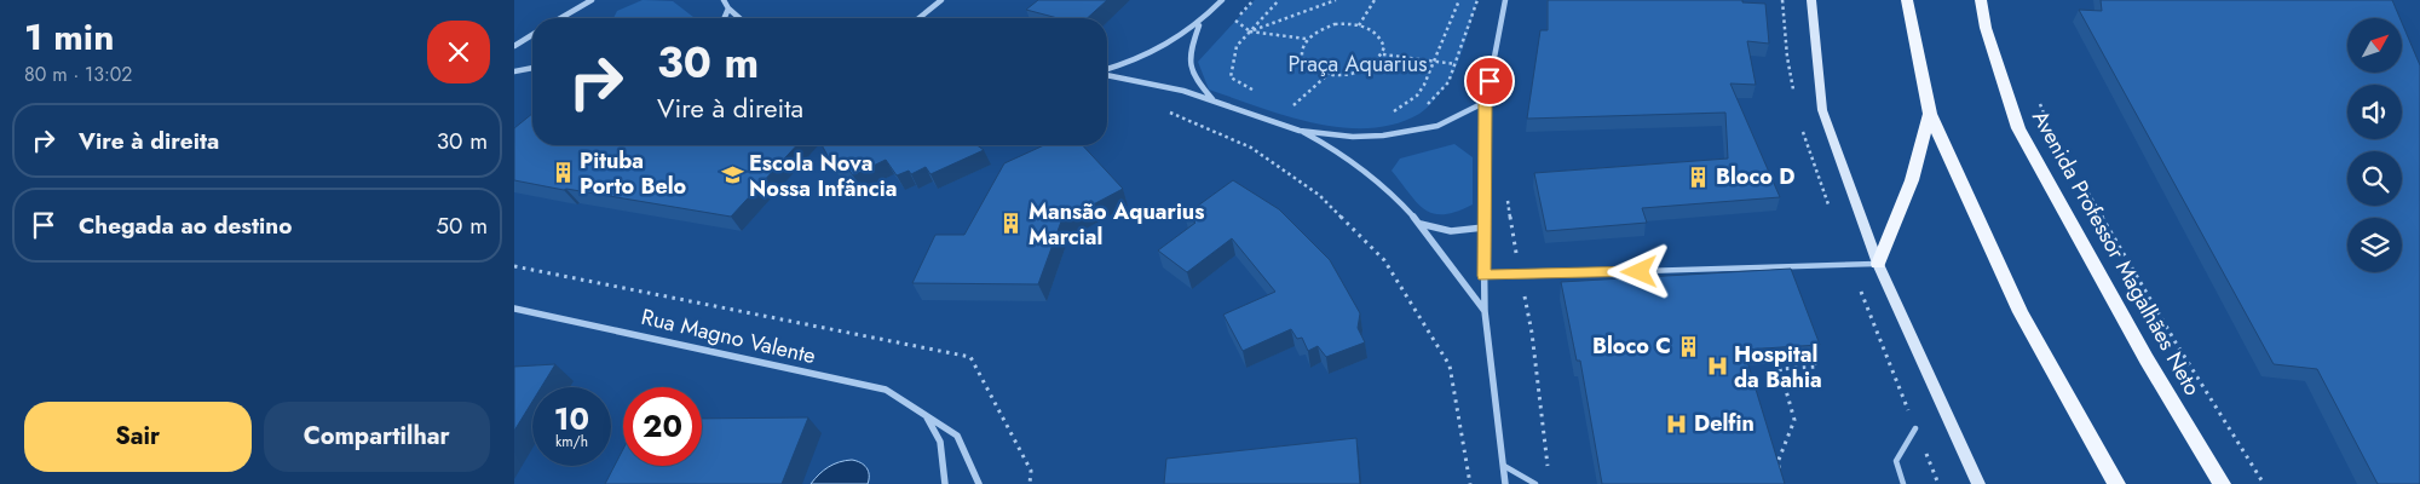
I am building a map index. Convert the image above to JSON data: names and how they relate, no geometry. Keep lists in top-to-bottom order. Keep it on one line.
{"streets":{"main road":["Avenida Professor Magalhães Neto"],"street":["Rua Magno Valente"]},"parks":["Praça Aquarius"],"places":{"building":["Pituba Porto Belo","Bloco D","Mansão Aquarius Marcial","Bloco C"],"school or university":["Escola Nova Nossa Infância"],"hospital":["Hospital da Bahia","Delfin"]},"north":"top right","page":{"heading":["1 min","80 m · 13:02"],"turn":["30 m","Vire à direita"],"list":[{"name":"Vire à direita","value":"30 m"},{"name":"Chegada ao destino","value":"50 m"}],"speed":"10 km/h","limit":"20","buttons":["Sair","Compartilhar"]}}
